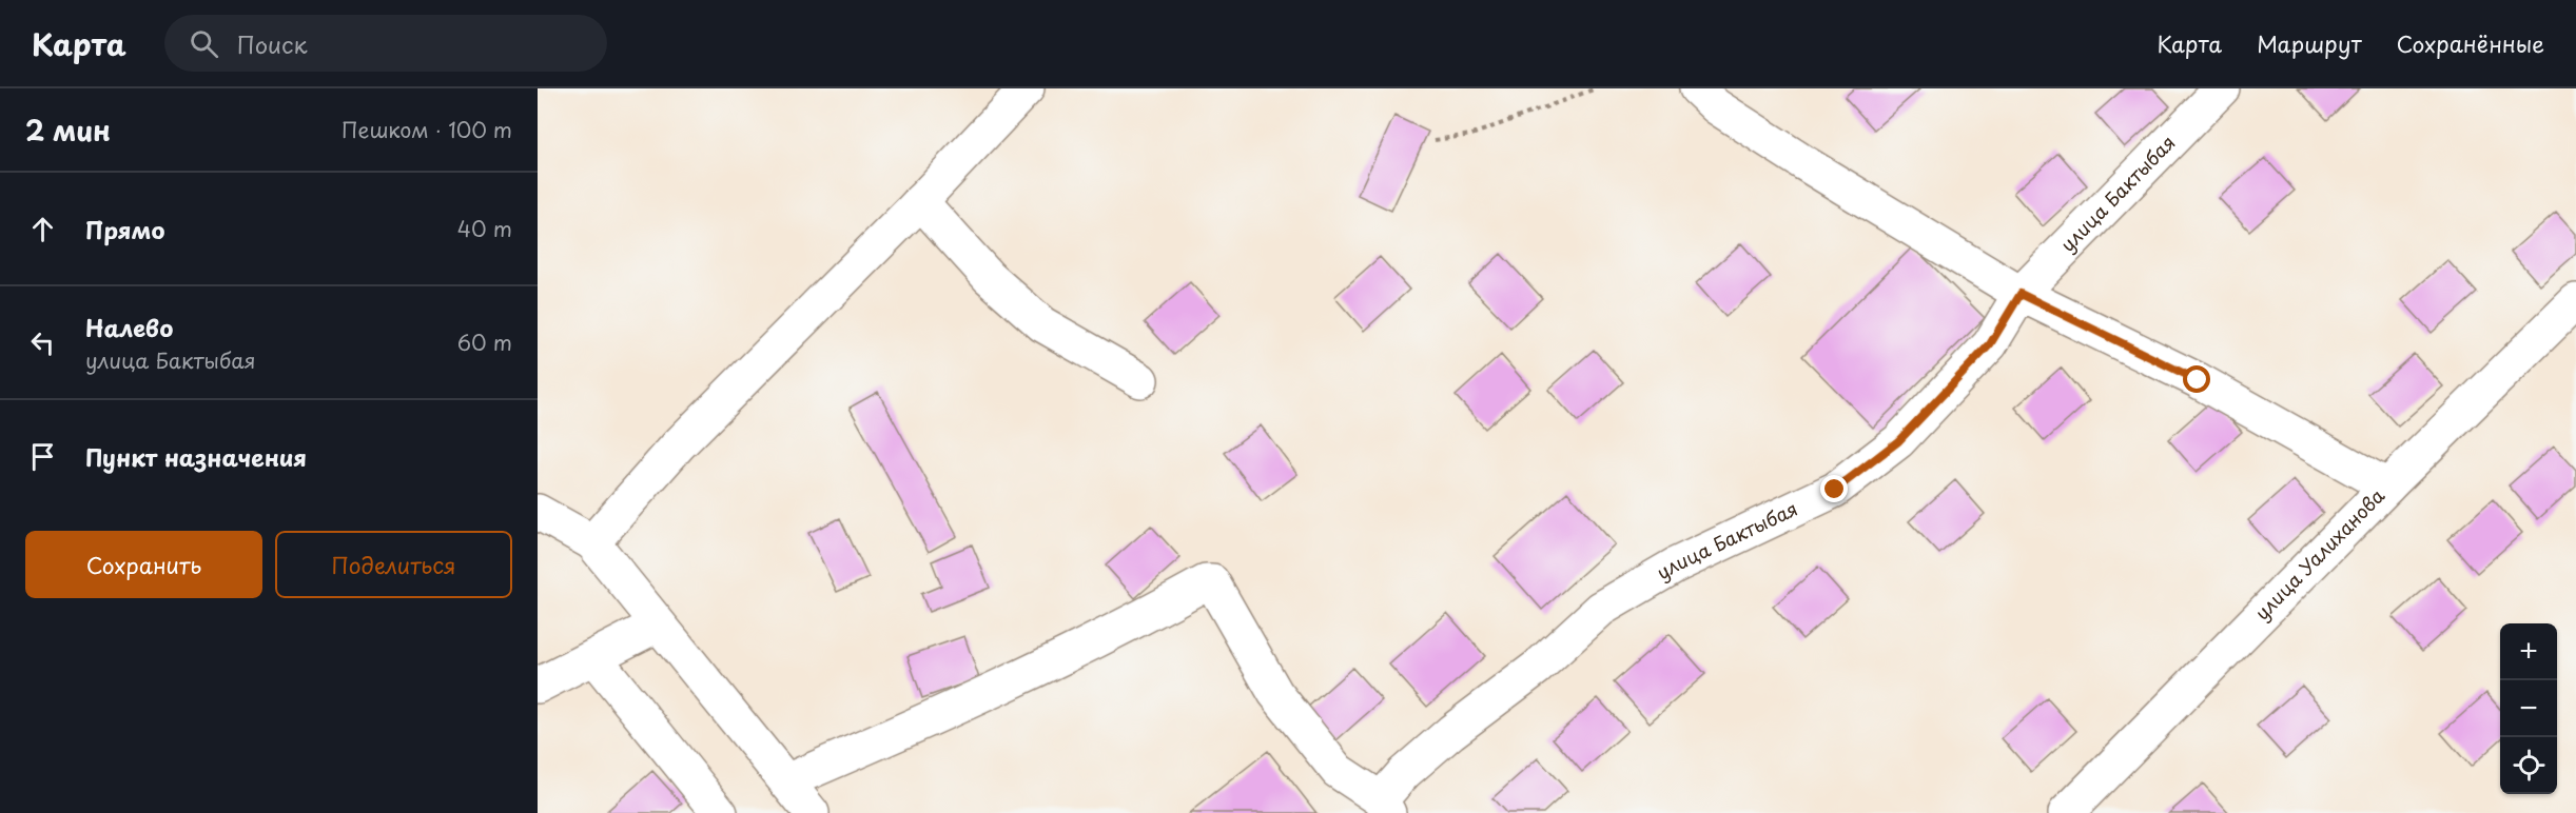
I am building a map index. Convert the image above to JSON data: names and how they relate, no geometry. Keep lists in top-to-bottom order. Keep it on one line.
{"streets":{"street":["улица Бактыбая","улица Уалиханова"]},"page":{"header":"Карта","search":"Поиск","nav":["Карта","Маршрут","Сохранённые"],"heading":["2 мин","Пешком · 100 m"],"list":[["Прямо","40 m"],["Налево","улица Бактыбая","60 m"],"Пункт назначения"],"buttons":["Сохранить","Поделиться"],"map_buttons":["+","−"]}}
